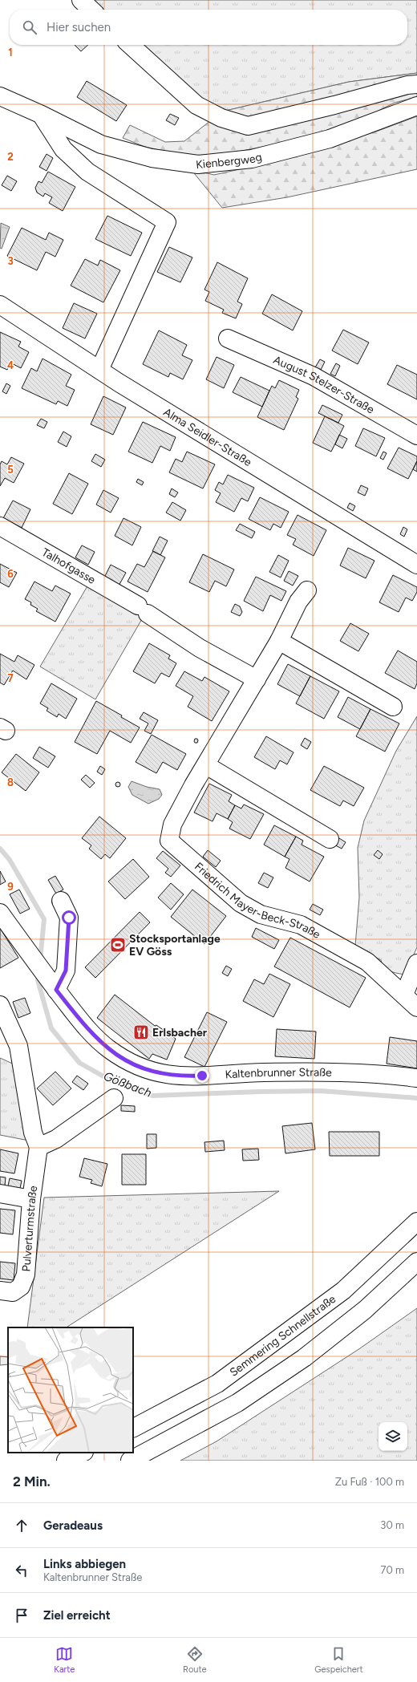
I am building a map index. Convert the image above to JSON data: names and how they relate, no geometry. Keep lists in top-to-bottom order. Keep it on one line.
{"streets":{"main road":["Kienbergweg","August Stelzer-Straße","Alma Seidler-Straße","Talhofgasse","Friedrich Mayer-Beck-Straße","Kaltenbrunner Straße","Pulverturmstraße","Semmering Schnellstraße"]},"crossings":[["Talhofgasse","Friedrich Mayer-Beck-Straße"]],"water":["Gößbach"],"places":{"sports":["Stocksportanlage EV Göss"],"restaurant":["Erlsbacher"]},"page":{"search":"Hier suchen","heading":["2 Min.","Zu Fuß · 100 m"],"list":[["Geradeaus","30 m"],["Links abbiegen","Kaltenbrunner Straße","70 m"],"Ziel erreicht"],"nav":["Karte","Route","Gespeichert"]},"grid":{"rows":["1","2","3","4","5","6","7","8","9"]}}
